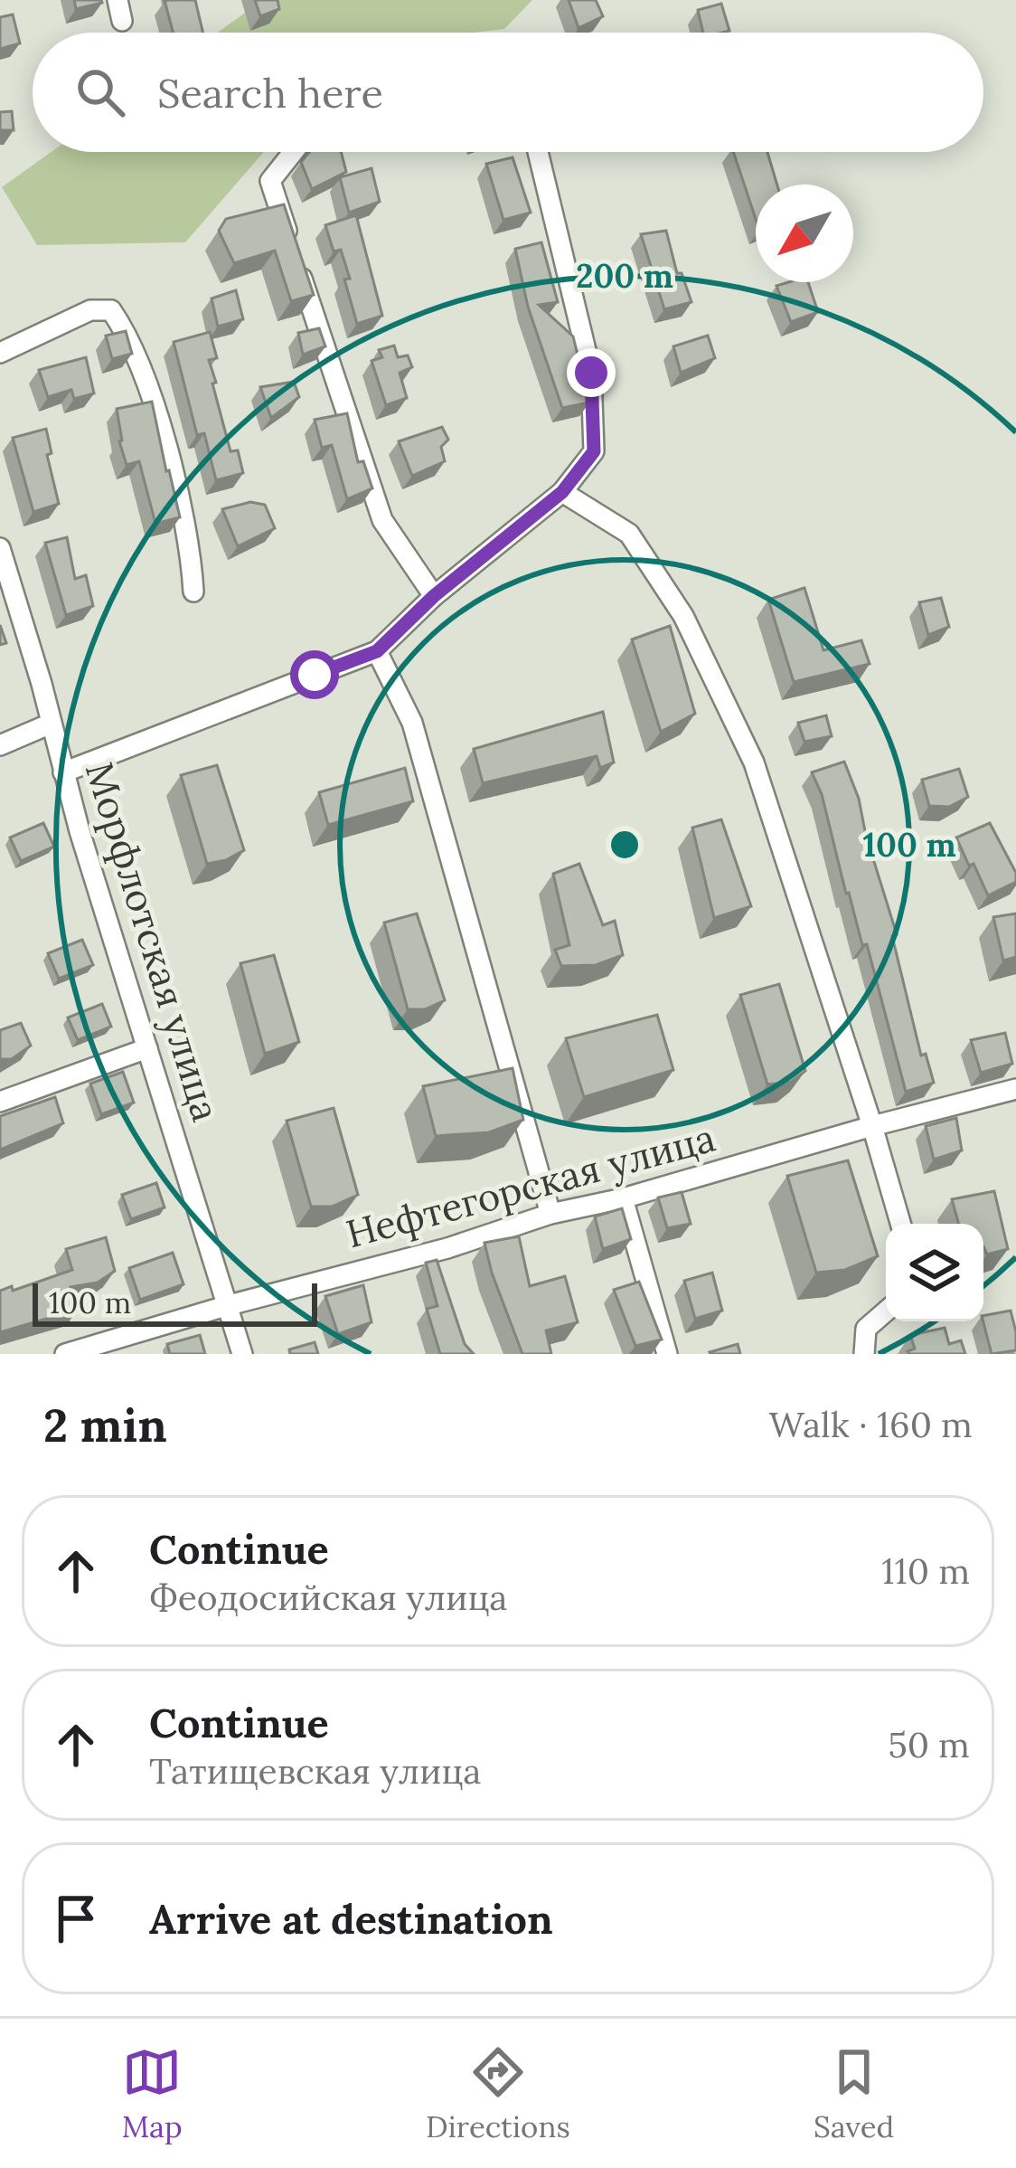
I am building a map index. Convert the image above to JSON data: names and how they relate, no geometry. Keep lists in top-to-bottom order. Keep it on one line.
{"streets":{"street":["Морфлотская улица","Нефтегорская улица"]},"crossings":[["Морфлотская улица","Нефтегорская улица"]],"scale_bar":"100 m","north":"bottom left","page":{"search":"Search here","scale":"100 m","heading":["2 min","Walk · 160 m"],"list":[["Continue","Феодосийская улица","110 m"],["Continue","Татищевская улица","50 m"],"Arrive at destination"],"nav":["Map","Directions","Saved"]},"rings":["200 m","100 m"]}
